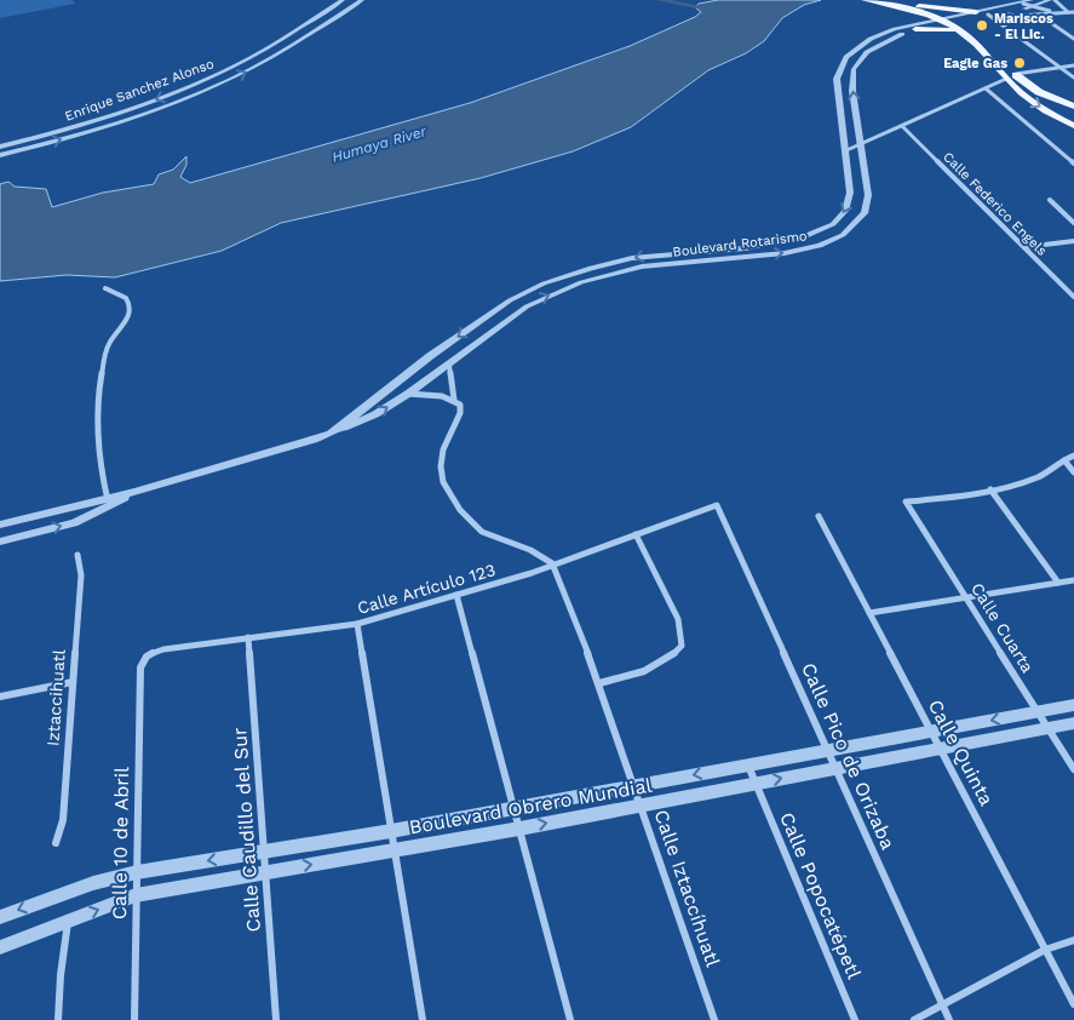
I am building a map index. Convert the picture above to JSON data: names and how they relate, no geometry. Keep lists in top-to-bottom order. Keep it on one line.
{"streets":{"street":["Enrique Sanchez Alonso","Calle Federico Engels","Boulevard Rotarismo","Calle Artículo 123","Calle Cuarta","Iztaccihuatl","Calle Quinta","Calle Pico de Orizaba","Boulevard Obrero Mundial","Calle Caudillo del Sur","Calle 10 de Abril","Calle Iztaccíhuatl","Calle Popocatépetl"]},"crossings":[["Calle Artículo 123","Calle Pico de Orizaba"],["Calle Artículo 123","Calle Caudillo del Sur"],["Calle Artículo 123","Calle 10 de Abril"],["Calle Artículo 123","Calle Iztaccíhuatl"],["Calle Cuarta","Boulevard Obrero Mundial"],["Calle Quinta","Boulevard Obrero Mundial"],["Calle Pico de Orizaba","Boulevard Obrero Mundial"],["Boulevard Obrero Mundial","Calle Caudillo del Sur"],["Boulevard Obrero Mundial","Calle 10 de Abril"],["Boulevard Obrero Mundial","Calle Iztaccíhuatl"],["Boulevard Obrero Mundial","Calle Popocatépetl"]],"water":["Humaya River"],"places":["Mariscos - El Lic.","Eagle Gas"]}
